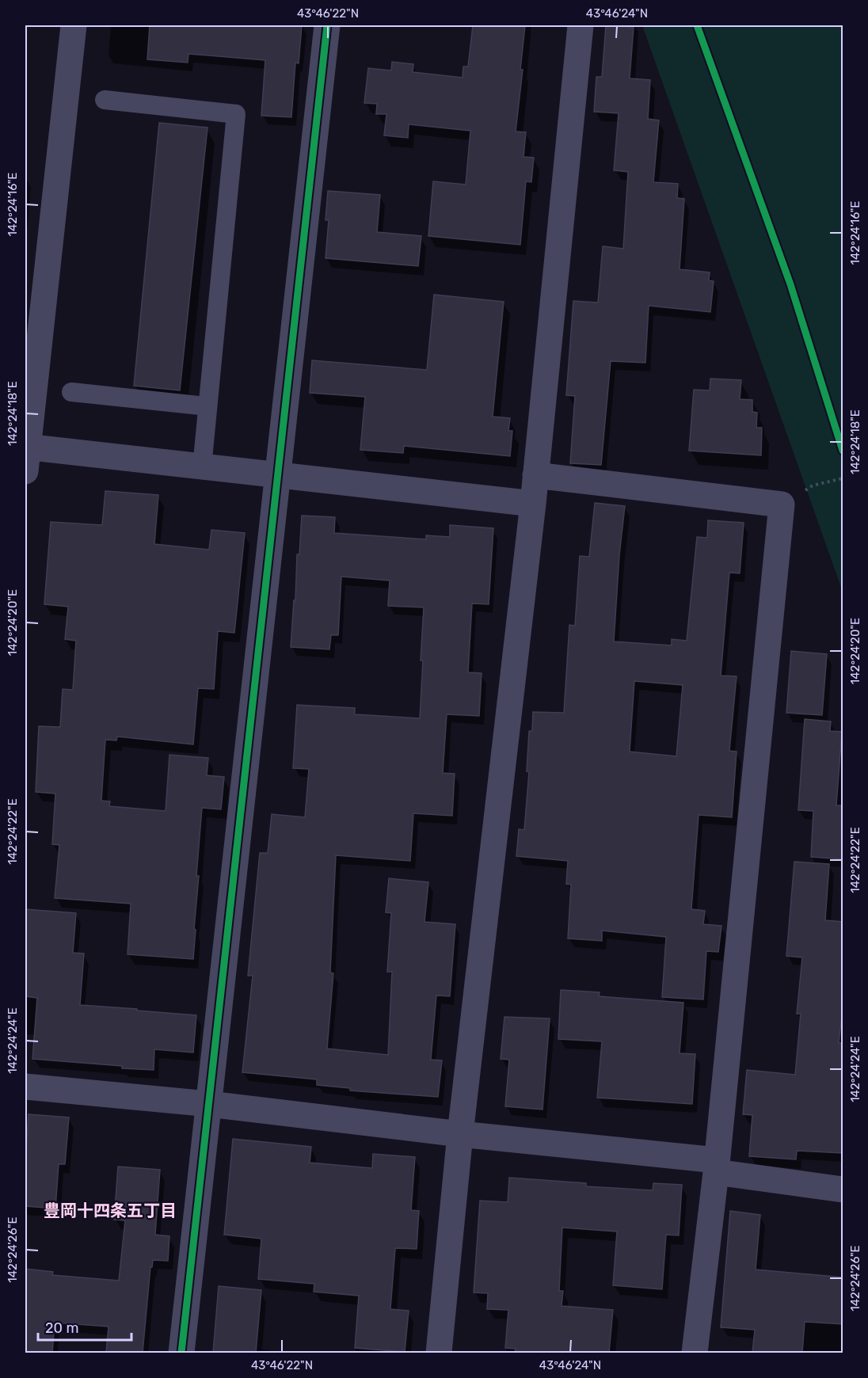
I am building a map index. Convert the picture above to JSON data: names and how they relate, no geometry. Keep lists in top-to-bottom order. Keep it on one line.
{"districts":["豊岡十四条五丁目"],"scale_bar":"20 m","coordinates":["43°46'22\"N","43°46'24\"N","142°24'16\"E","142°24'18\"E","142°24'20\"E","142°24'22\"E","142°24'24\"E","142°24'26\"E"]}
